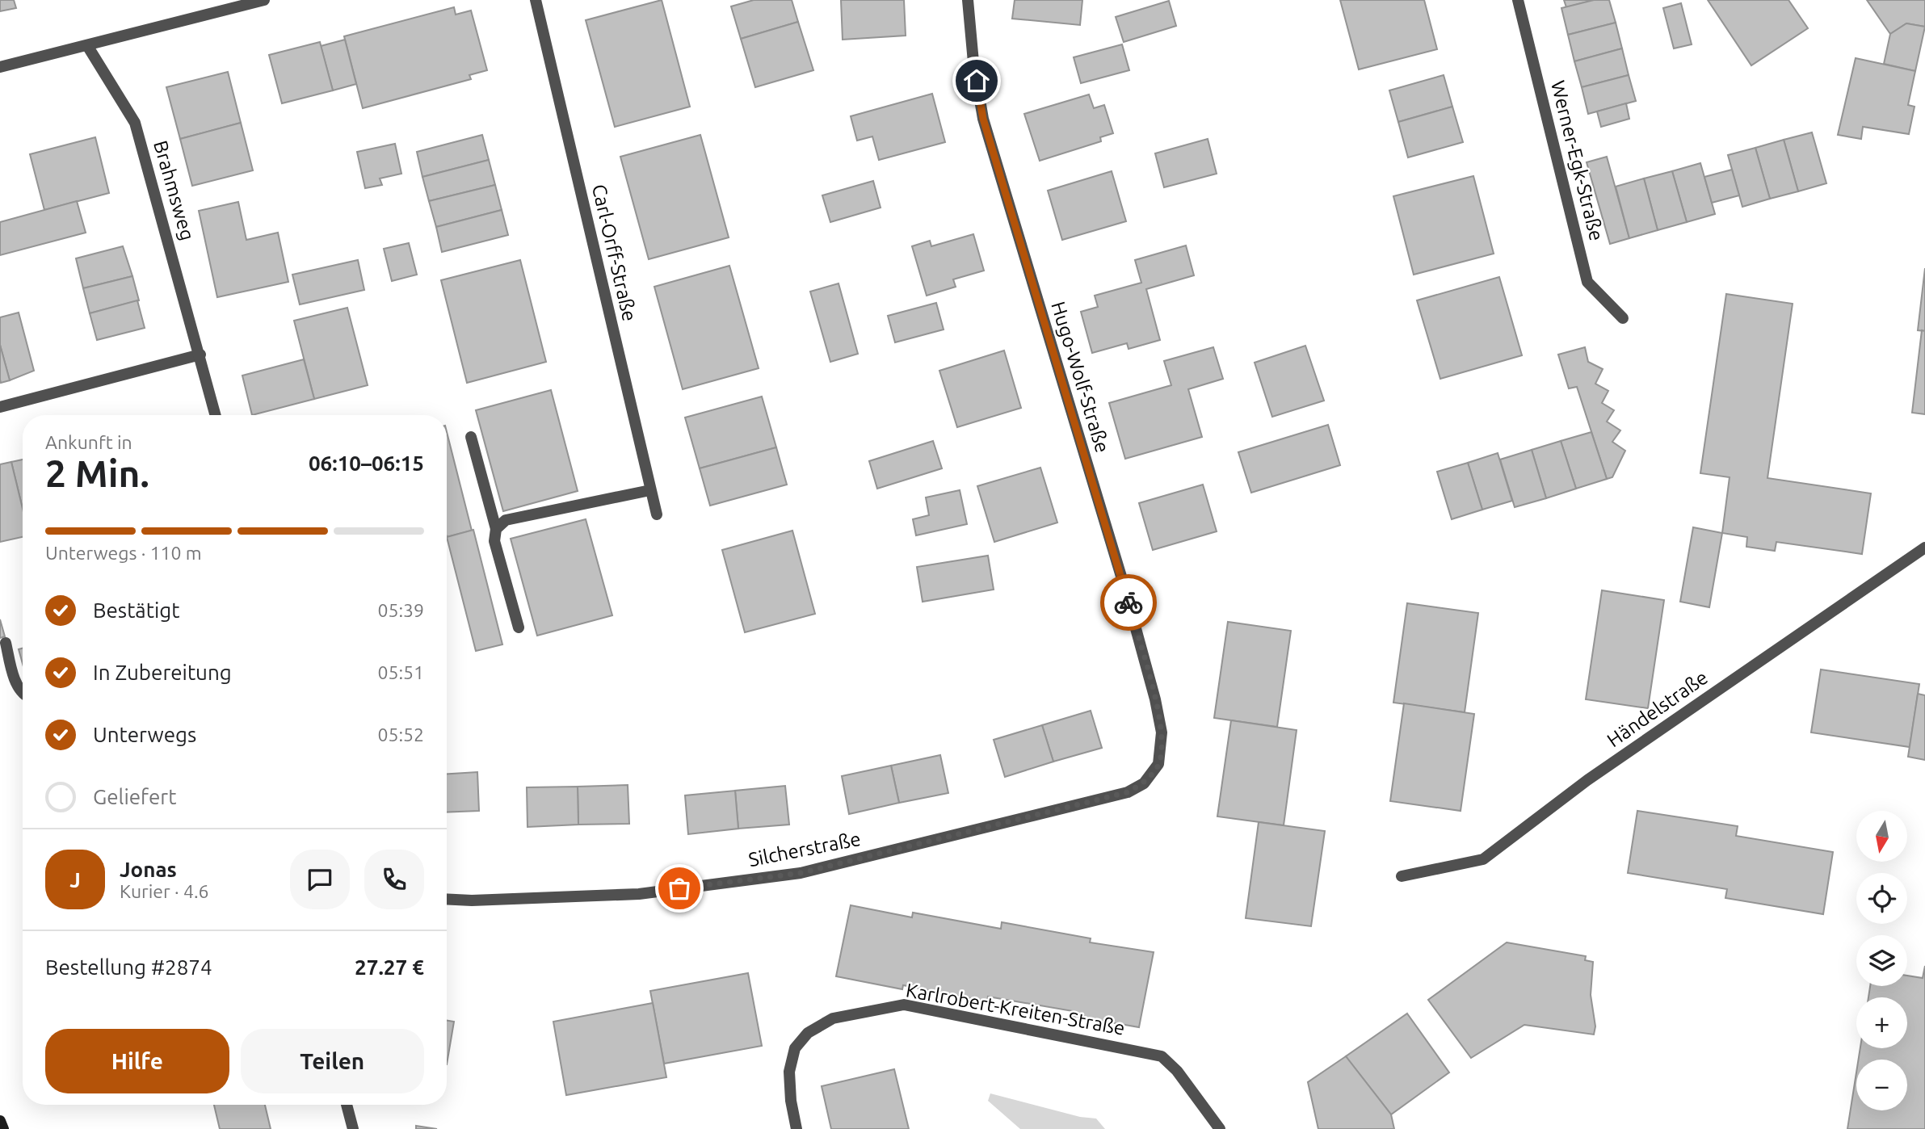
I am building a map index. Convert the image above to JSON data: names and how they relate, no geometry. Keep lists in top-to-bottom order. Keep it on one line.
{"streets":{"street":["Werner-Egk-Straße","Brahmsweg","Carl-Orff-Straße","Hugo-Wolf-Straße","Händelstraße","Silcherstraße","Karlrobert-Kreiten-Straße"]},"crossings":[["Hugo-Wolf-Straße","Silcherstraße"]],"north":"bottom","page":{"heading":["2 Min.","Ankunft in","06:10–06:15"],"panel":["Jonas","Kurier · 4.6","Bestellung #2874","27.27 €"],"bar":"Unterwegs · 110 m","list":[["Bestätigt","05:39"],["In Zubereitung","05:51"],["Unterwegs","05:52"],"Geliefert"],"map_buttons":["+","−"],"round":"J","buttons":["Hilfe","Teilen"]}}
